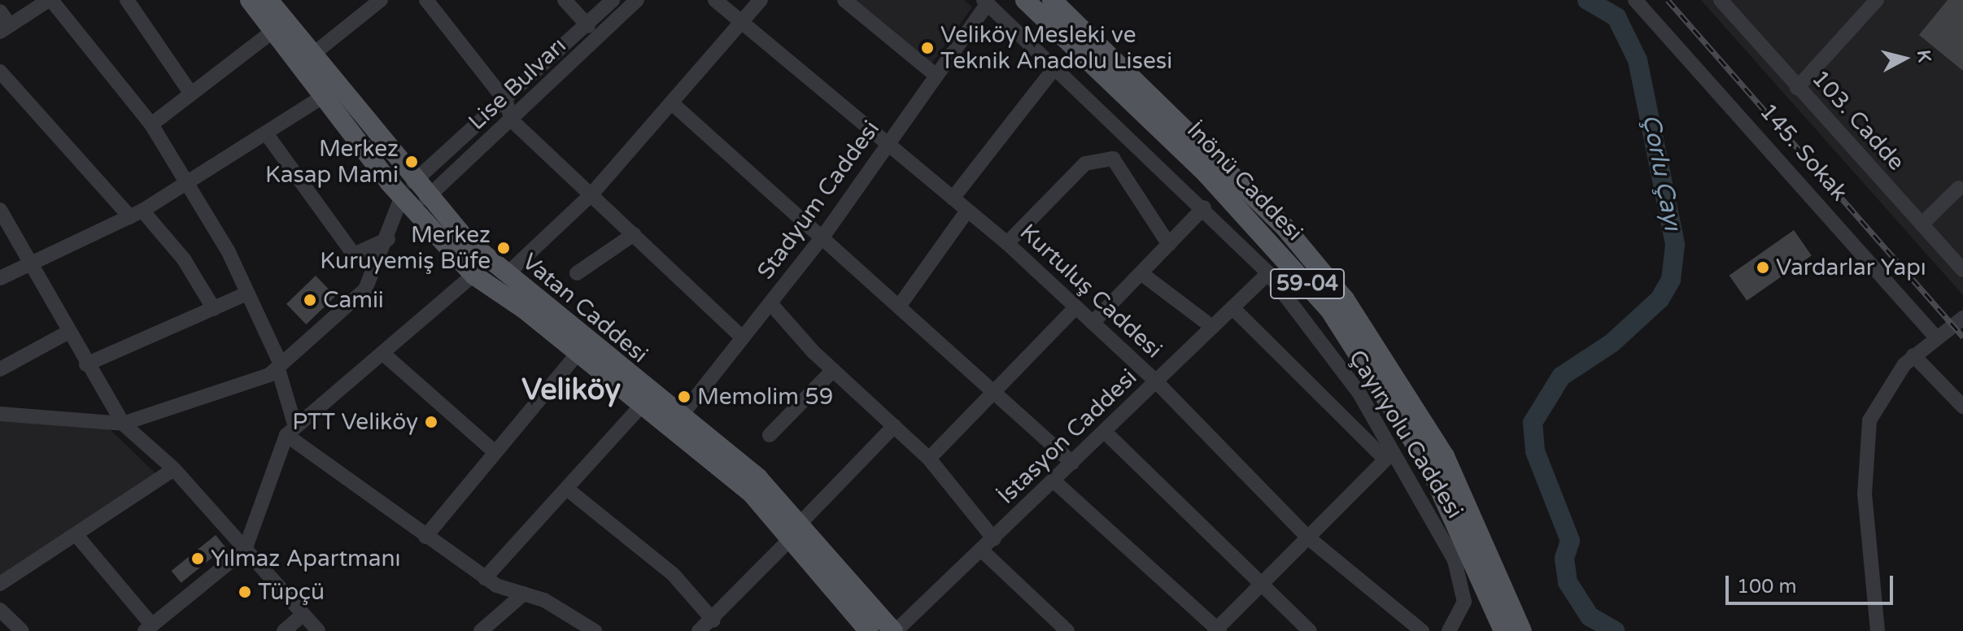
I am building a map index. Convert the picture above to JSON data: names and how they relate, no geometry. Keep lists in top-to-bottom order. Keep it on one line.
{"streets":{"main road":["İnönü Caddesi","59-04","Vatan Caddesi"],"street":["Lise Bulvarı","103. Cadde","145. Sokak","Stadyum Caddesi","Kurtuluş Caddesi","Çayıryolu Caddesi","İstasyon Caddesi"]},"crossings":[["Lise Bulvarı","Vatan Caddesi"],["Stadyum Caddesi","Kurtuluş Caddesi"],["Stadyum Caddesi","Vatan Caddesi"],["Stadyum Caddesi","Çayıryolu Caddesi"],["Kurtuluş Caddesi","İstasyon Caddesi"],["Vatan Caddesi","İstasyon Caddesi"],["Çayıryolu Caddesi","İstasyon Caddesi"]],"districts":["Veliköy"],"water":["Çorlu Çayı"],"places":["Veliköy Mesleki ve Teknik Anadolu Lisesi","Merkez Kasap Mami","Merkez Kuruyemiş Büfe","Vardarlar Yapı","Camii","Memolim 59","PTT Veliköy","Yılmaz Apartmanı","Tüpçü"],"scale_bar":"100 m","north":"right"}
